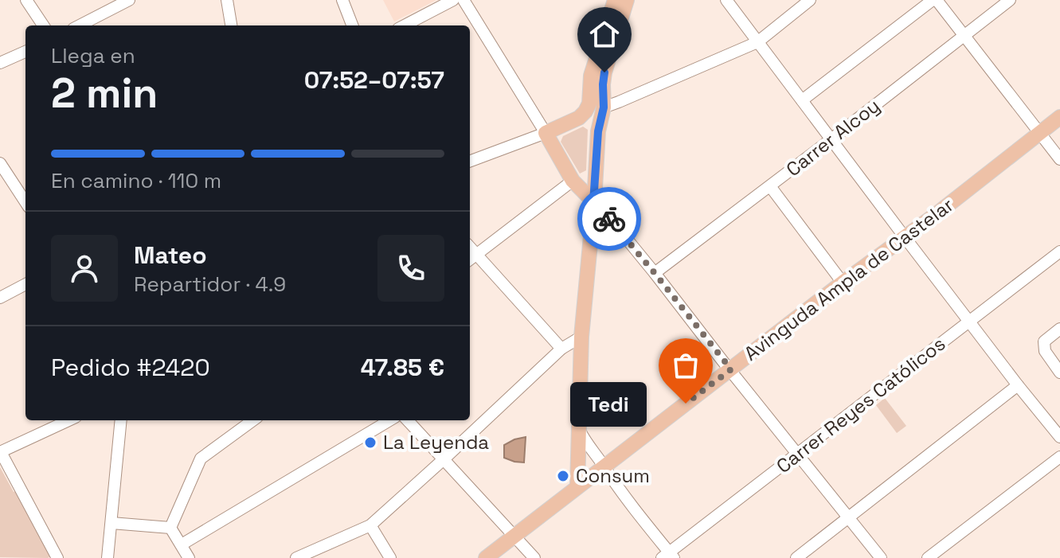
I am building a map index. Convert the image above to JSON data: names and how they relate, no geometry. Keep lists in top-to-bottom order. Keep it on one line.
{"streets":{"main road":["Avinguda Ampla de Castelar"],"street":["Carrer Alcoy","Carrer Reyes Católicos"]},"places":["Tedi","La Leyenda","Consum"],"page":{"heading":["2 min","Llega en","07:52–07:57"],"panel":["Mateo","Repartidor · 4.9","Pedido #2420","47.85 €"],"bar":"En camino · 110 m","bubble":"Tedi"}}
